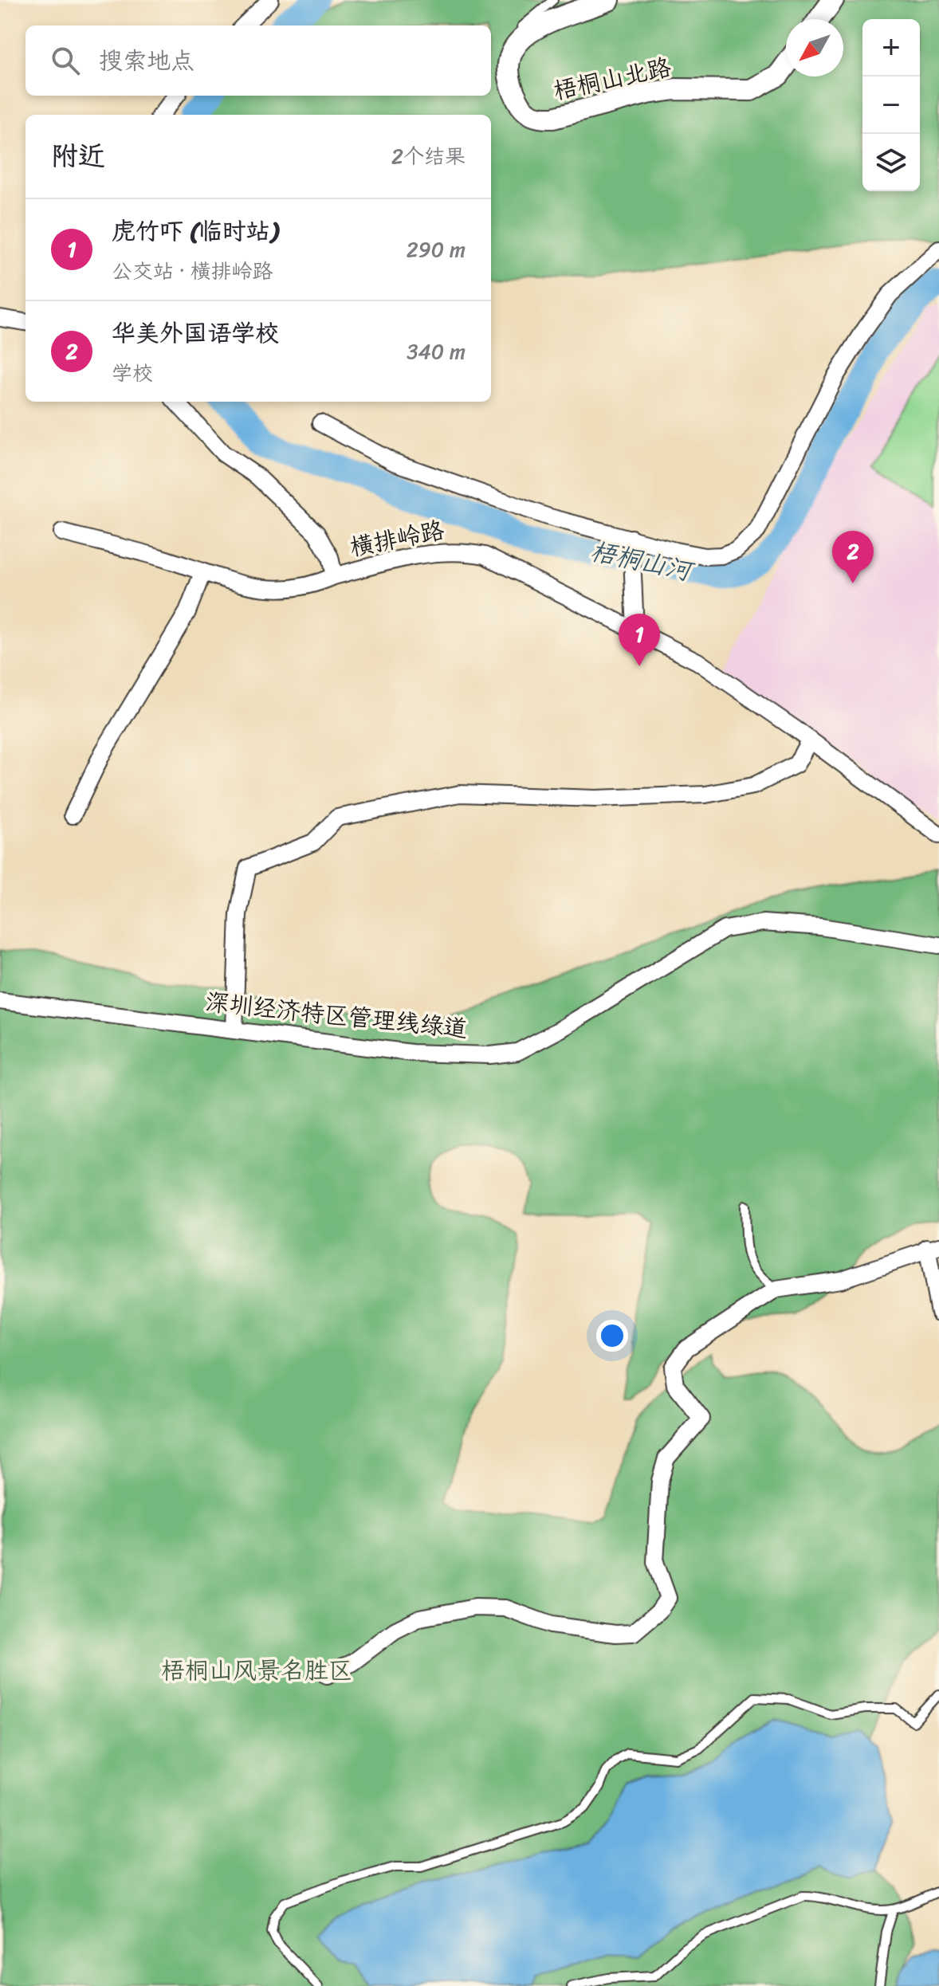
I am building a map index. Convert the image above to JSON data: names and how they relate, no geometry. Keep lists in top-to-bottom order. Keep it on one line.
{"streets":{"street":["梧桐山北路","横排岭路","深圳经济特区管理线绿道"]},"water":["梧桐山河"],"parks":["梧桐山风景名胜区"],"north":"bottom left","page":{"map_buttons":["+","−"],"search":"搜索地点","heading":["附近","2个结果"],"list":[{"mark":"1","name":"虎竹吓 (临时站)","note":"公交站 · 横排岭路","value":"290 m"},{"mark":"2","name":"华美外国语学校","note":"学校","value":"340 m"}],"pins":["2","1"]}}
